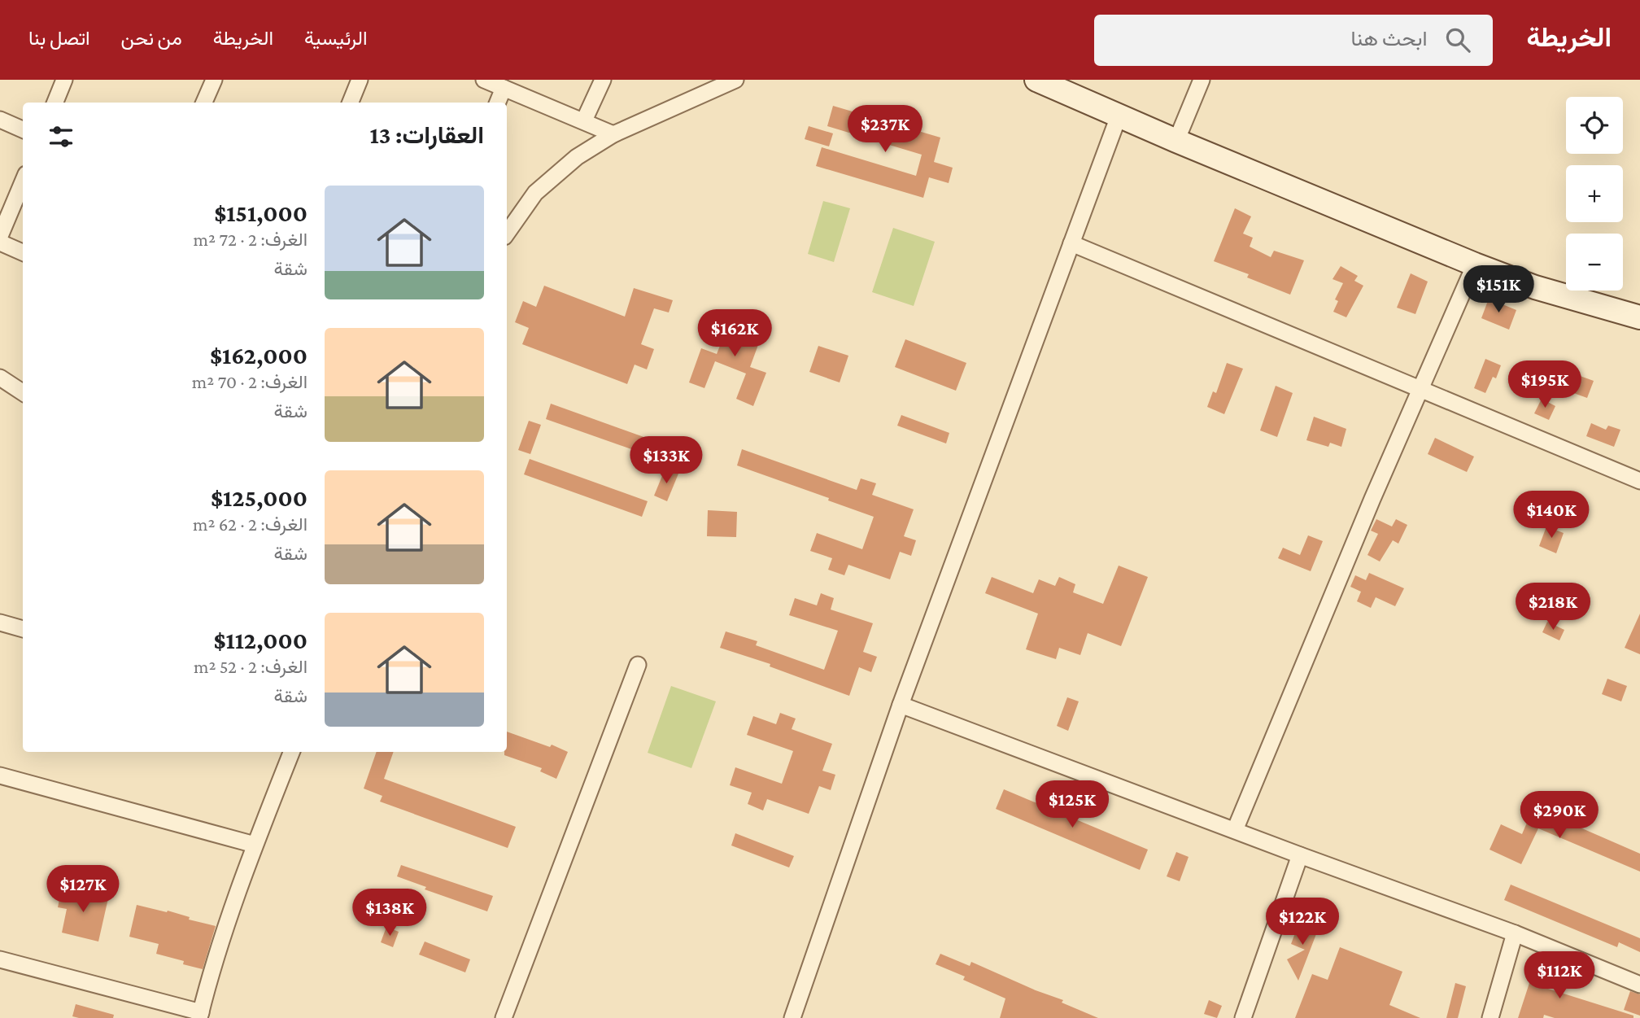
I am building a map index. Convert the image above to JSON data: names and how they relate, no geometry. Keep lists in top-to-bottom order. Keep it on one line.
{"page":{"header":"الخريطة","search":"ابحث هنا","nav":["الرئيسية","الخريطة","من نحن","اتصل بنا"],"map_buttons":["+","−"],"heading":"العقارات: 13","price":["$237K","$151K","$162K","$195K","$133K","$140K","$218K","$125K","$290K","$127K","$138K","$122K","$112K"],"list":[{"name":"$151,000","note":"الغرف: 2 · 72 m² · شقة"},{"name":"$162,000","note":"الغرف: 2 · 70 m² · شقة"},{"name":"$125,000","note":"الغرف: 2 · 62 m² · شقة"},{"name":"$112,000","note":"الغرف: 2 · 52 m² · شقة"}]}}
